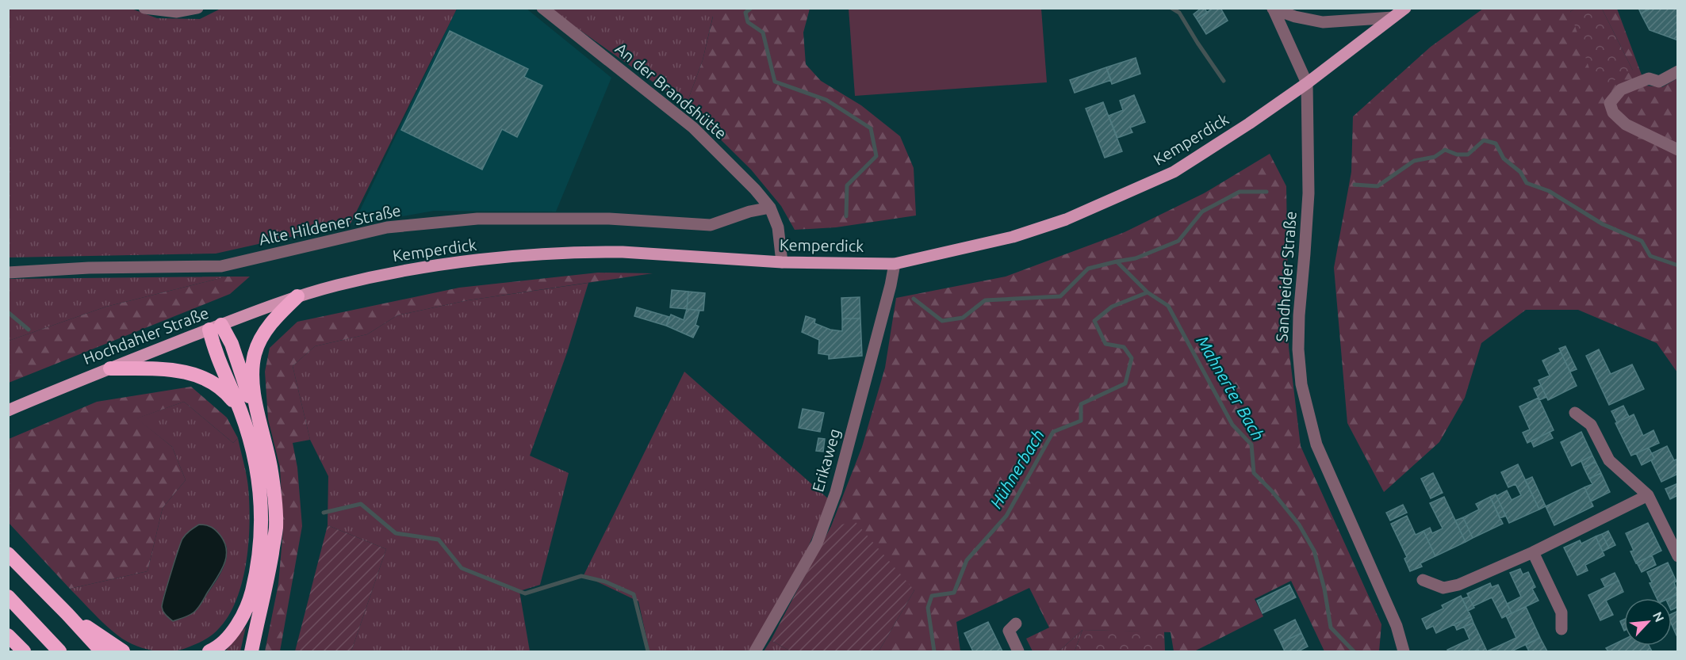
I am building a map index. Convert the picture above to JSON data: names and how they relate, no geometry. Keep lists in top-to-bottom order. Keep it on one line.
{"streets":{"main road":["Kemperdick","Hochdahler Straße"],"street":["An der Brandshütte","Alte Hildener Straße","Sandheider Straße","Erikaweg"]},"crossings":[["An der Brandshütte","Kemperdick"],["An der Brandshütte","Alte Hildener Straße"],["Kemperdick","Sandheider Straße"],["Kemperdick","Hochdahler Straße"],["Kemperdick","Erikaweg"]],"water":["Mahnerter Bach","Hühnerbach"],"north":"top right"}
